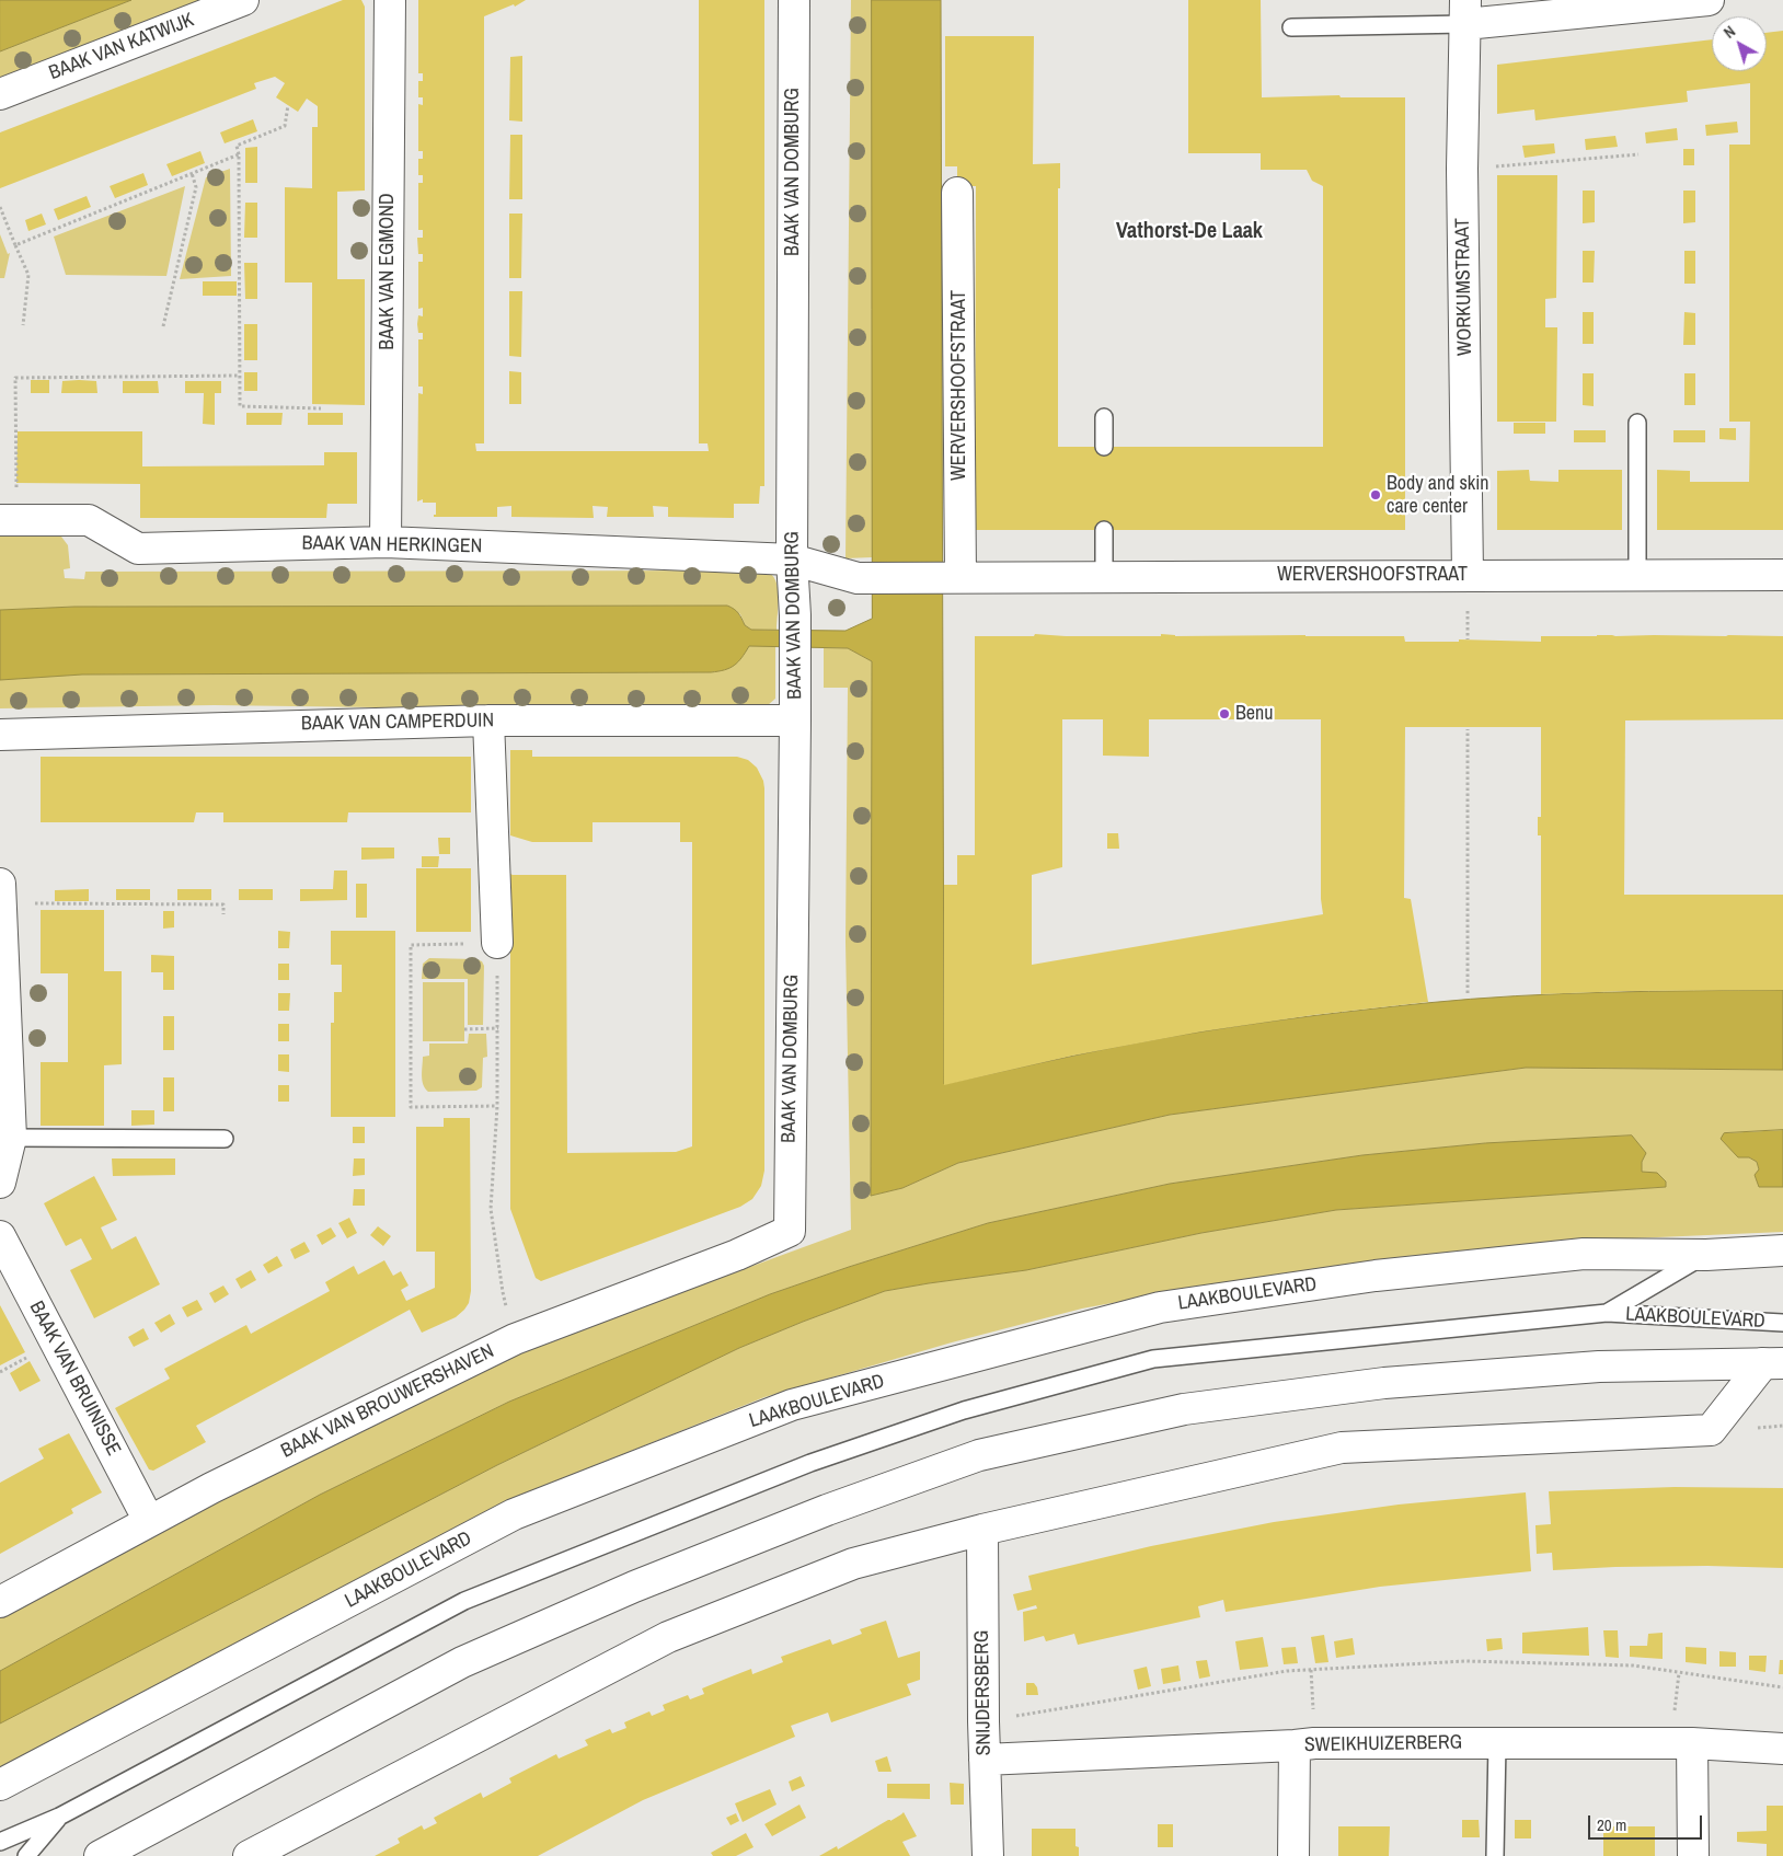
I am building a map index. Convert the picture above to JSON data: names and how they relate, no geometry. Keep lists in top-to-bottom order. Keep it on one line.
{"streets":{"street":["BAAK VAN KATWIJK","BAAK VAN DOMBURG","BAAK VAN EGMOND","WORKUMSTRAAT","WERVERSHOOFSTRAAT","BAAK VAN HERKINGEN","BAAK VAN CAMPERDUIN","LAAKBOULEVARD","BAAK VAN BRUINISSE","BAAK VAN BROUWERSHAVEN","SNIJDERSBERG","SWEIKHUIZERBERG"]},"crossings":[["BAAK VAN DOMBURG","WERVERSHOOFSTRAAT"],["BAAK VAN DOMBURG","BAAK VAN HERKINGEN"],["BAAK VAN DOMBURG","BAAK VAN CAMPERDUIN"],["BAAK VAN DOMBURG","BAAK VAN BROUWERSHAVEN"],["BAAK VAN EGMOND","BAAK VAN HERKINGEN"],["WORKUMSTRAAT","WERVERSHOOFSTRAAT"],["WERVERSHOOFSTRAAT","BAAK VAN HERKINGEN"],["BAAK VAN BRUINISSE","BAAK VAN BROUWERSHAVEN"],["SNIJDERSBERG","SWEIKHUIZERBERG"]],"districts":["Vathorst-De Laak"],"places":["Body and skin care center","Benu"],"scale_bar":"20 m","north":"top left"}
